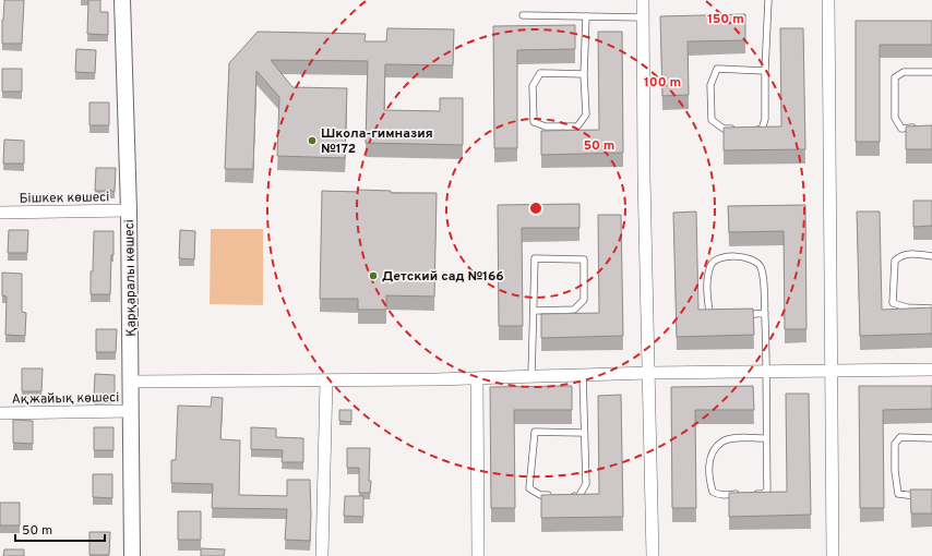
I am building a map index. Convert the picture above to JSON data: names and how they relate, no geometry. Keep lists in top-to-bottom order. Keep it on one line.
{"streets":{"street":["Бішкек көшесі","Қарқаралы көшесі","Ақжайық көшесі"]},"crossings":[["Бішкек көшесі","Қарқаралы көшесі"],["Қарқаралы көшесі","Ақжайық көшесі"]],"places":["Школа-гимназия №172","Детский сад №166"],"scale_bar":"50 m","rings":["150 m","100 m","50 m"]}
